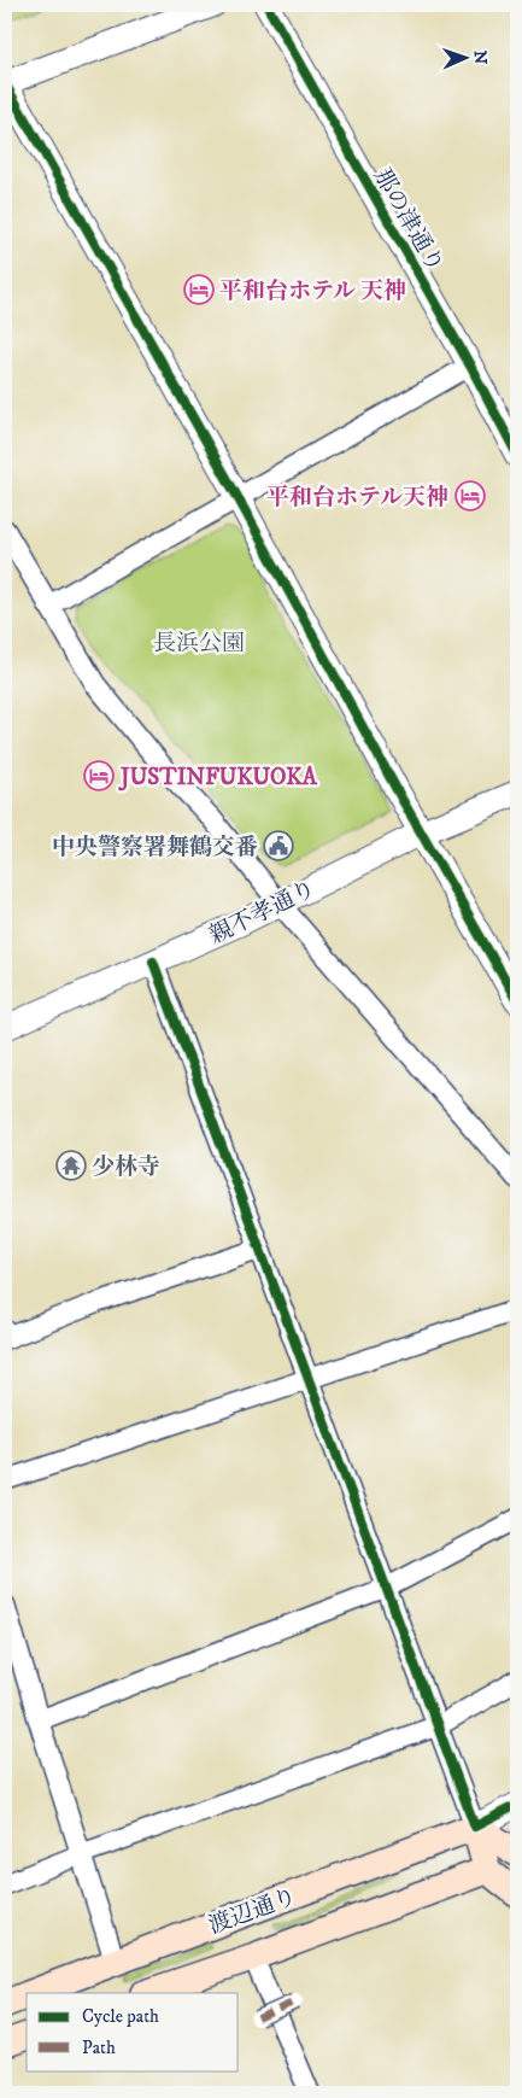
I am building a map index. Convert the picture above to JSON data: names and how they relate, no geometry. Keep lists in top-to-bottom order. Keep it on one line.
{"streets":{"main road":["渡辺通り"],"street":["那の津通り","親不孝通り"]},"parks":["長浜公園"],"places":{"hotel":["平和台ホテル 天神","平和台ホテル天神","JUSTINFUKUOKA"],"public building":["中央警察署舞鶴交番"],"temple":["少林寺"]},"legend":["Cycle path","Path"],"north":"right"}
